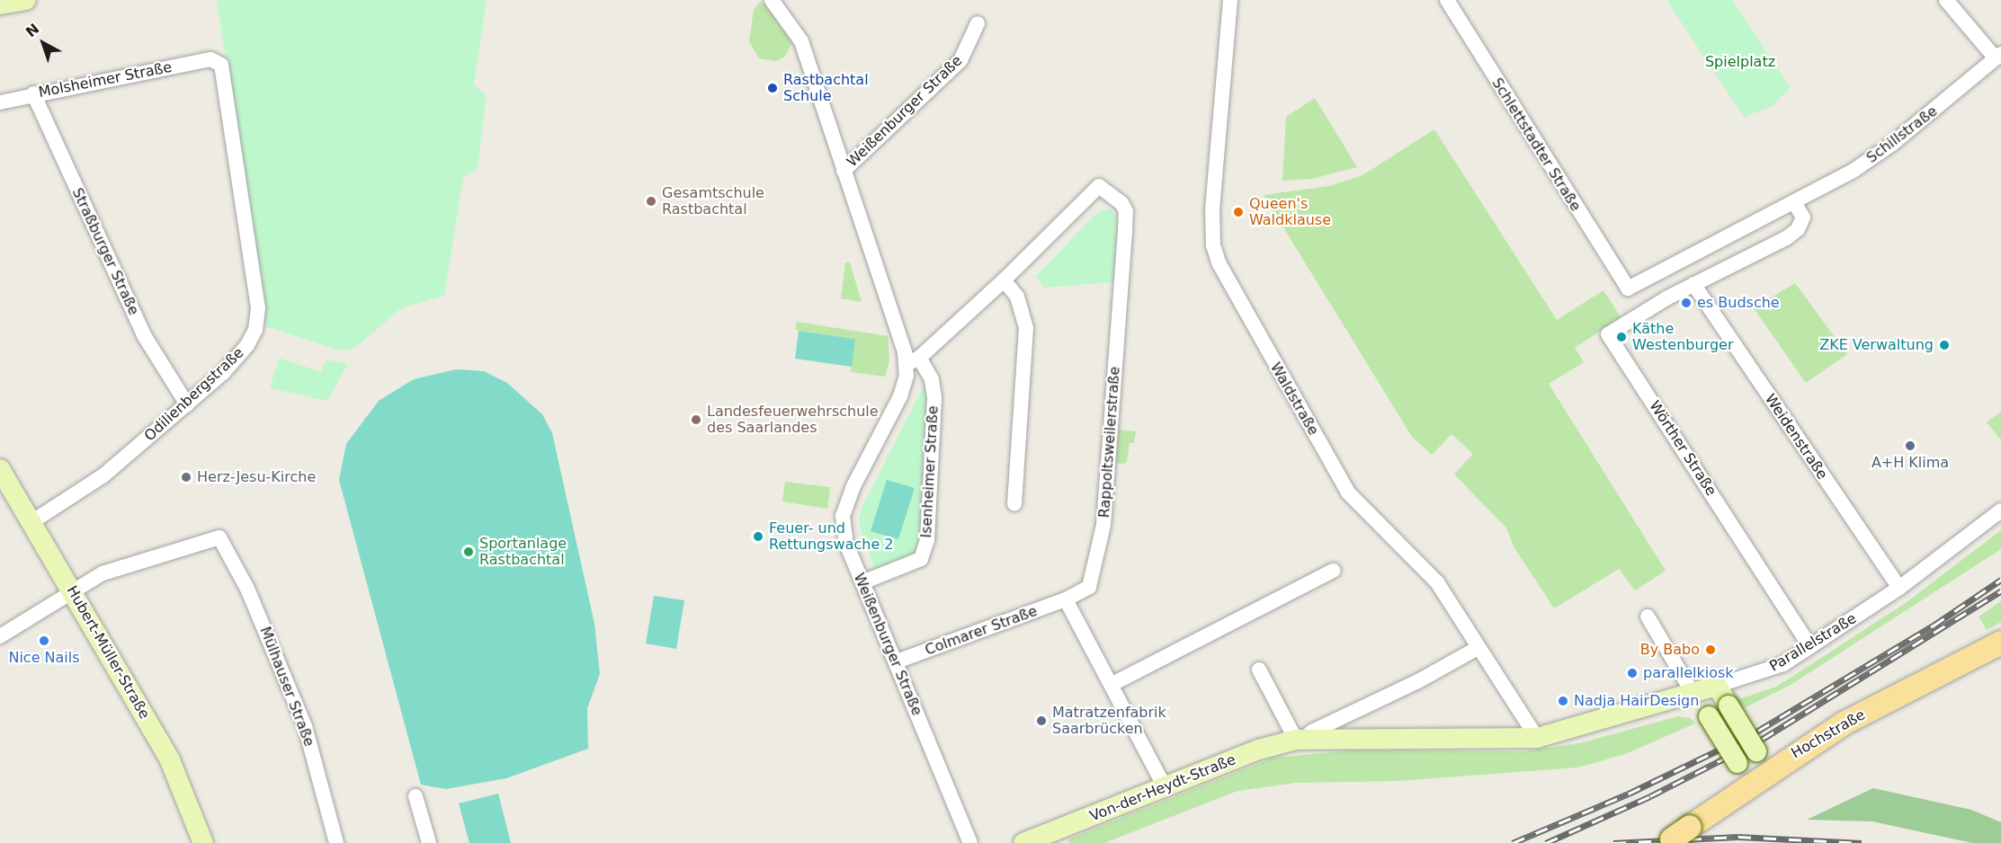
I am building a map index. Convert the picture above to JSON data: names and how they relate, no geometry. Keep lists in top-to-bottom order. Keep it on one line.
{"streets":{"main road":["Parallelstraße","Hubert-Müller-Straße","Hochstraße","Von-der-Heydt-Straße"],"street":["Molsheimer Straße","Weißenburger Straße","Schillstraße","Schlettstadter Straße","Straßburger Straße","Odilienbergstraße","Waldstraße","Weidenstraße","Rappoltsweilerstraße","Wörther Straße","Isenheimer Straße","Colmarer Straße","Mülhauser Straße"]},"crossings":[["Molsheimer Straße","Straßburger Straße"],["Molsheimer Straße","Odilienbergstraße"],["Weißenburger Straße","Isenheimer Straße"],["Weißenburger Straße","Colmarer Straße"],["Schillstraße","Schlettstadter Straße"],["Straßburger Straße","Odilienbergstraße"],["Odilienbergstraße","Hubert-Müller-Straße"],["Waldstraße","Parallelstraße"],["Waldstraße","Von-der-Heydt-Straße"],["Weidenstraße","Wörther Straße"],["Weidenstraße","Parallelstraße"],["Rappoltsweilerstraße","Colmarer Straße"],["Wörther Straße","Parallelstraße"],["Parallelstraße","Von-der-Heydt-Straße"],["Hubert-Müller-Straße","Mülhauser Straße"]],"parks":["Spielplatz"],"places":["Rastbachtal Schule","Gesamtschule Rastbachtal","Queen's Waldklause","es Budsche","Käthe Westenburger","ZKE Verwaltung","Landesfeuerwehrschule des Saarlandes","A+H Klima","Herz-Jesu-Kirche","Feuer- und Rettungswache 2","Sportanlage Rastbachtal","Nice Nails","By Babo","parallelkiosk","Nadja HairDesign","Matratzenfabrik Saarbrücken"],"north":"top left"}
